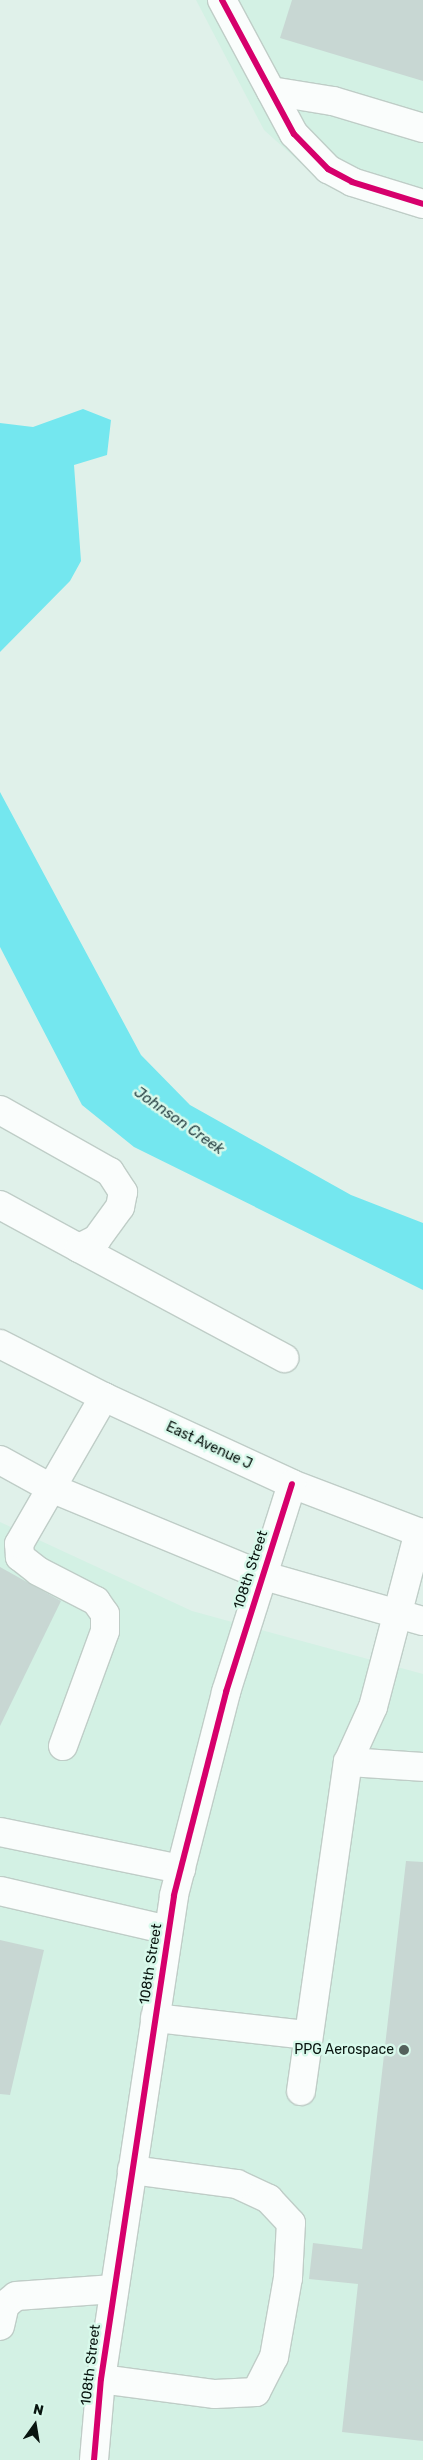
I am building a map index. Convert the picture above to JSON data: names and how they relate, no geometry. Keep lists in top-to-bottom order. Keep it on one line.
{"streets":{"street":["East Avenue J","108th Street"]},"crossings":[["East Avenue J","108th Street"]],"water":["Johnson Creek"],"places":["PPG Aerospace"],"north":"top"}
